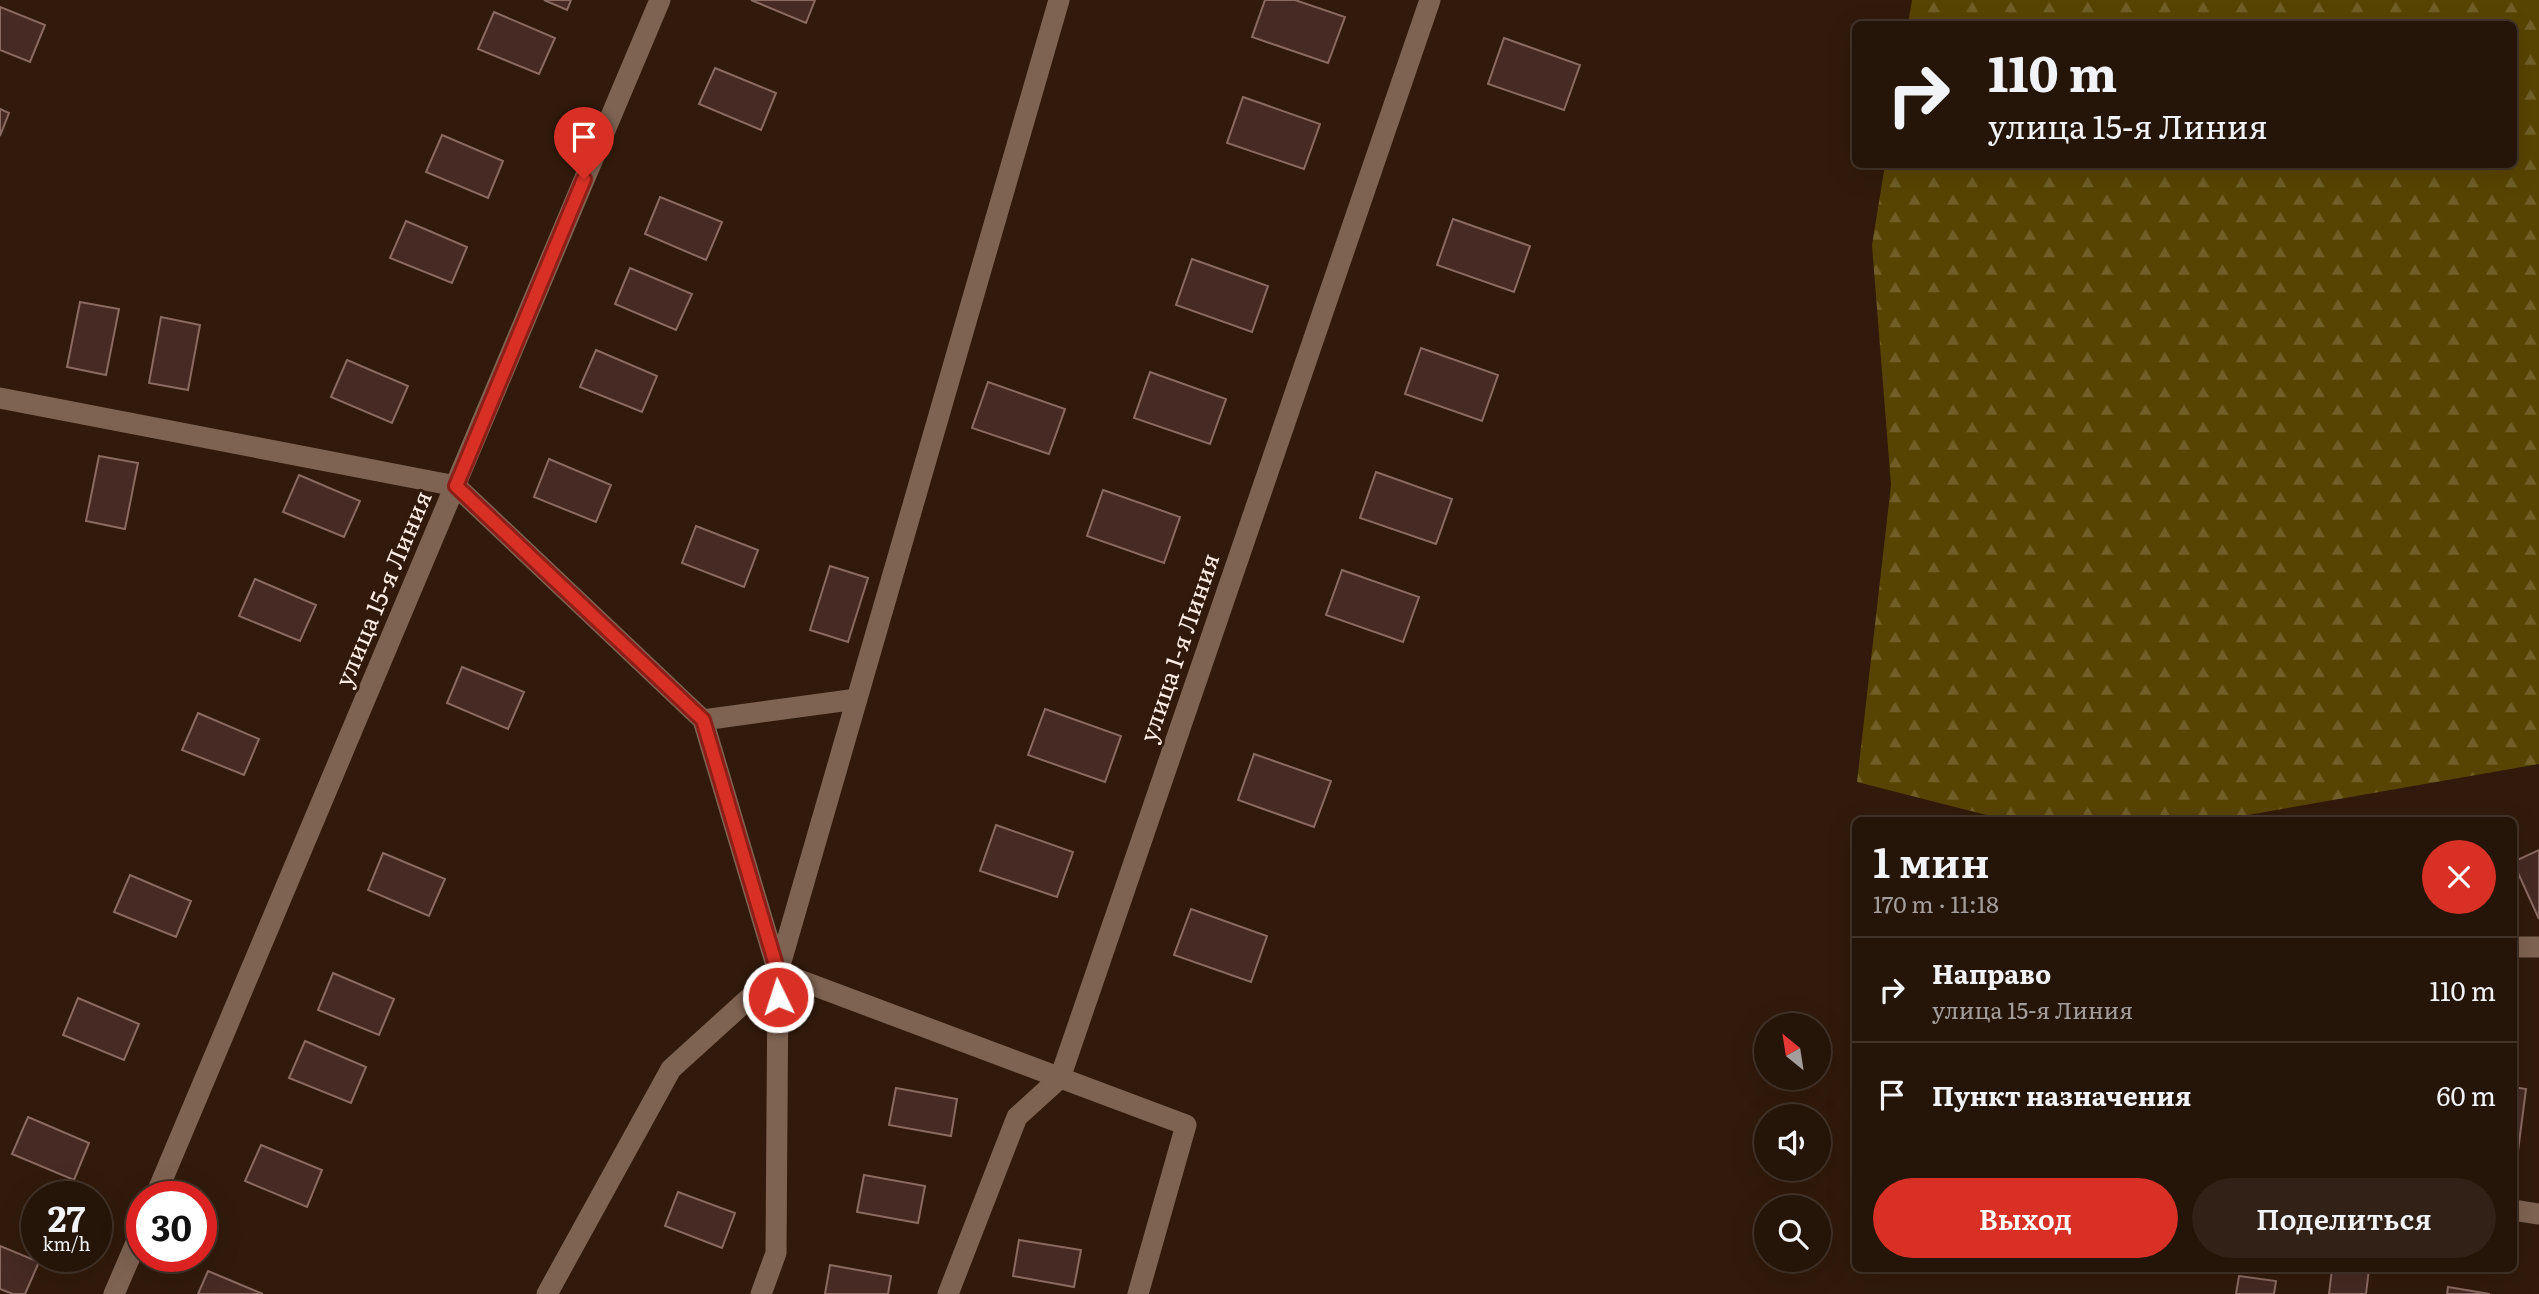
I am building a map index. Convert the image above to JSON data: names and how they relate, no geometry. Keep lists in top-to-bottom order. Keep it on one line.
{"streets":{"street":["улица 15-я Линия","улица 1-я Линия"]},"north":"top left","page":{"turn":["110 m","улица 15-я Линия"],"heading":["1 мин","170 m · 11:18"],"list":[{"name":"Направо","note":"улица 15-я Линия","value":"110 m"},{"name":"Пункт назначения","value":"60 m"}],"buttons":["Выход","Поделиться"],"speed":"27 km/h","limit":"30"}}
